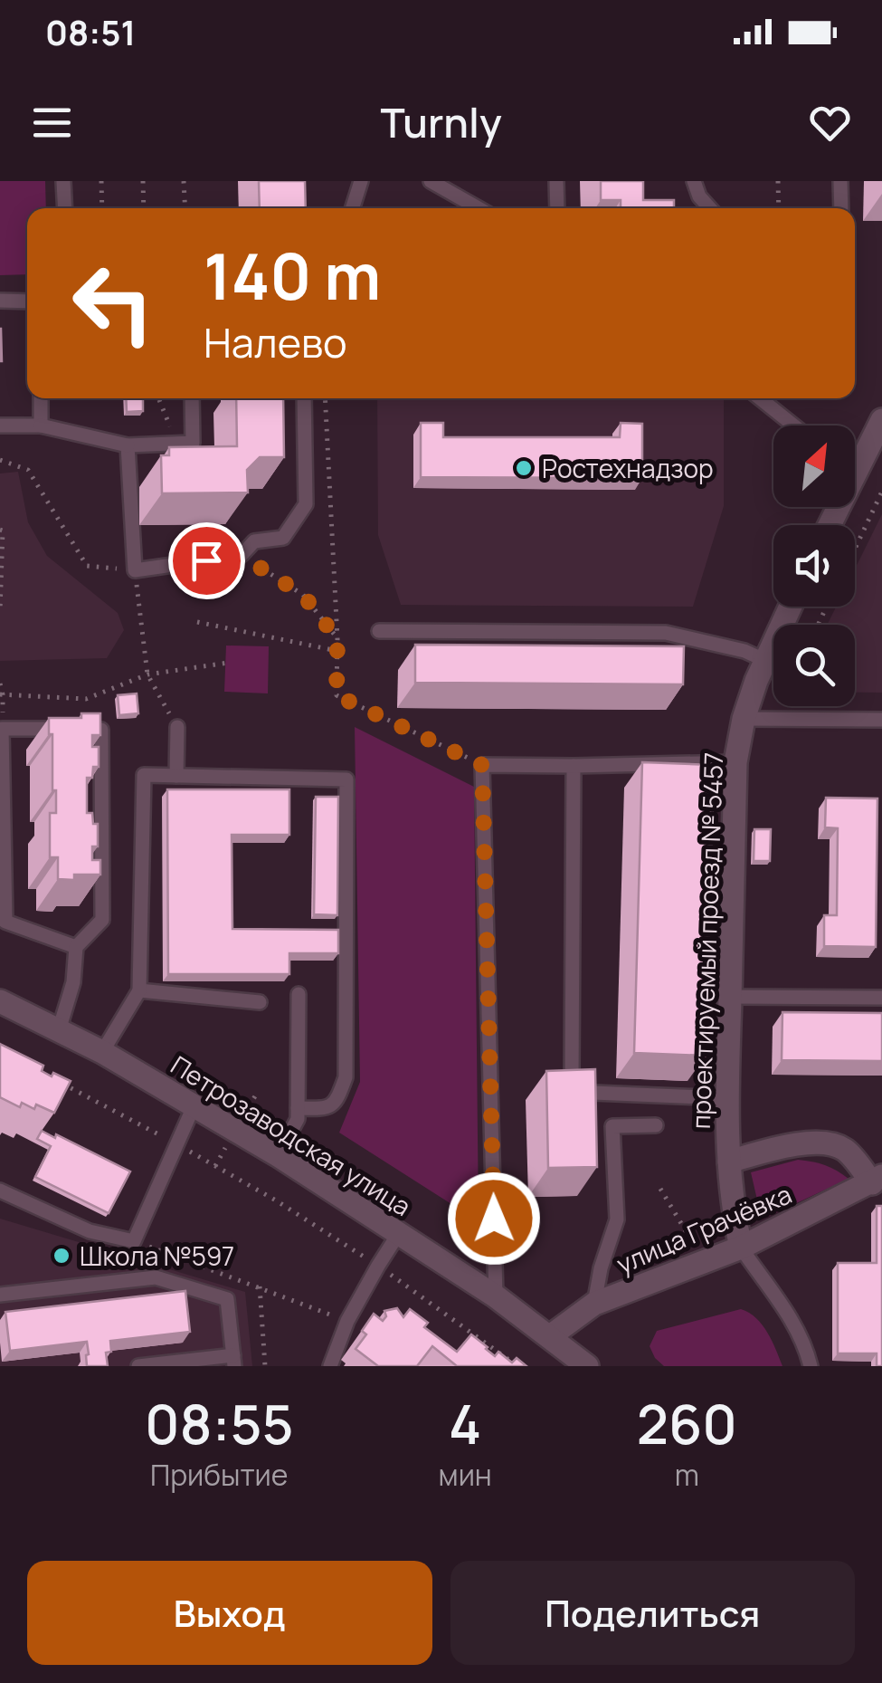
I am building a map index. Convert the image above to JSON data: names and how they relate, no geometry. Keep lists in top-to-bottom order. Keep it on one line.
{"streets":{"street":["проектируемый проезд № 5457","Петрозаводская улица","улица Грачёвка"]},"crossings":[["проектируемый проезд № 5457","улица Грачёвка"],["Петрозаводская улица","улица Грачёвка"]],"places":["Ростехнадзор","Школа №597"],"north":"top right","page":{"status":"08:51","header":"Turnly","turn":["140 m","Налево"],"eta":["08:55","Прибытие","4","мин","260","m"],"buttons":["Выход","Поделиться"]}}
